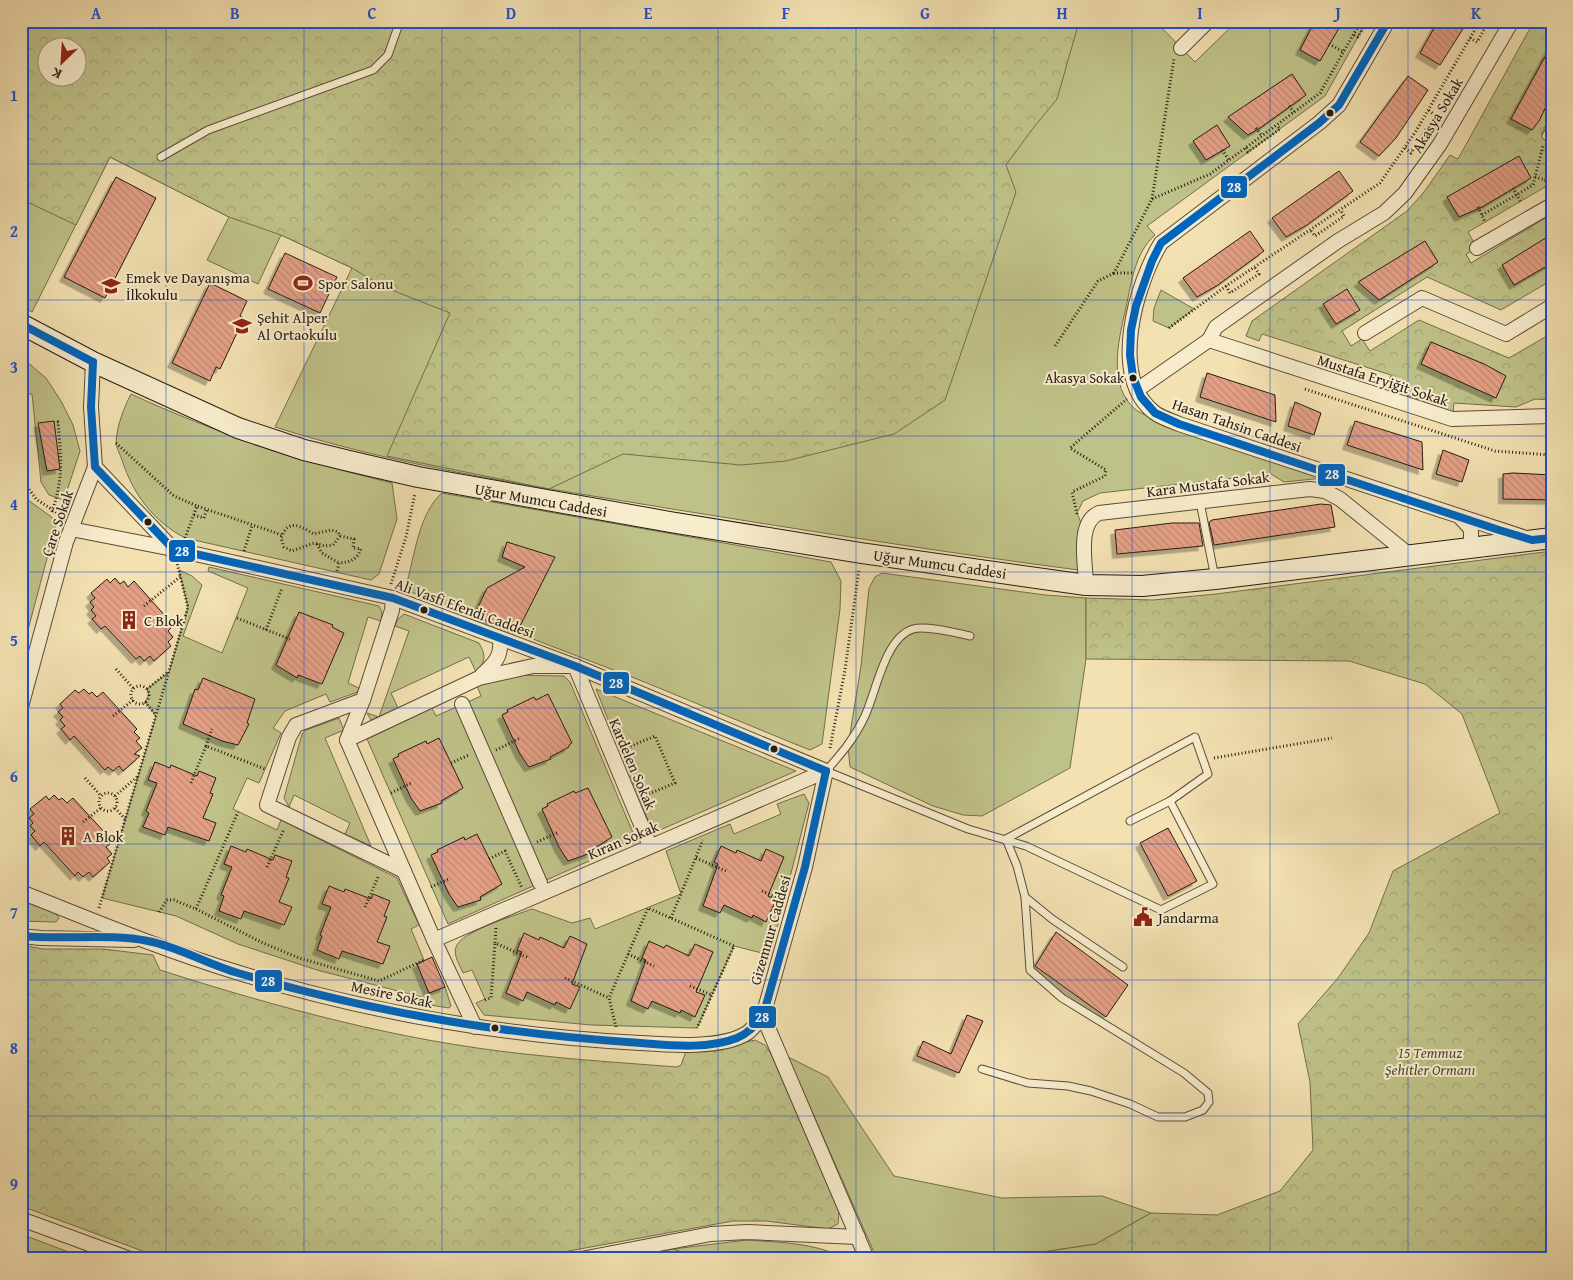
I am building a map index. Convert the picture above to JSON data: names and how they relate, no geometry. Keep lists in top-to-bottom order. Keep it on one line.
{"streets":{"street":["Akasya Sokak","Mustafa Eryiğit Sokak","Hasan Tahsin Caddesi","Kara Mustafa Sokak","Uğur Mumcu Caddesi","Çare Sokak","Ali Vasfi Efendi Caddesi","Kardelen Sokak","Kıran Sokak","Gizemnur Caddesi","Mesire Sokak"]},"crossings":[["Akasya Sokak","Mustafa Eryiğit Sokak"],["Akasya Sokak","Hasan Tahsin Caddesi"],["Hasan Tahsin Caddesi","Uğur Mumcu Caddesi"],["Kara Mustafa Sokak","Uğur Mumcu Caddesi"],["Çare Sokak","Ali Vasfi Efendi Caddesi"],["Ali Vasfi Efendi Caddesi","Kardelen Sokak"],["Ali Vasfi Efendi Caddesi","Kıran Sokak"],["Ali Vasfi Efendi Caddesi","Gizemnur Caddesi"],["Kardelen Sokak","Kıran Sokak"],["Kıran Sokak","Gizemnur Caddesi"],["Gizemnur Caddesi","Mesire Sokak"]],"parks":["15 Temmuz Şehitler Ormanı"],"places":{"sports":["Spor Salonu"],"school or university":["Emek ve Dayanışma İlkokulu","Şehit Alper Al Ortaokulu"],"other":["Akasya Sokak"],"building":["C Blok","A Blok"],"public building":["Jandarma"]},"lines":["transit line 28"],"north":"bottom left","grid":{"columns":["A","B","C","D","E","F","G","H","I","J","K"],"rows":["1","2","3","4","5","6","7","8","9"]}}
